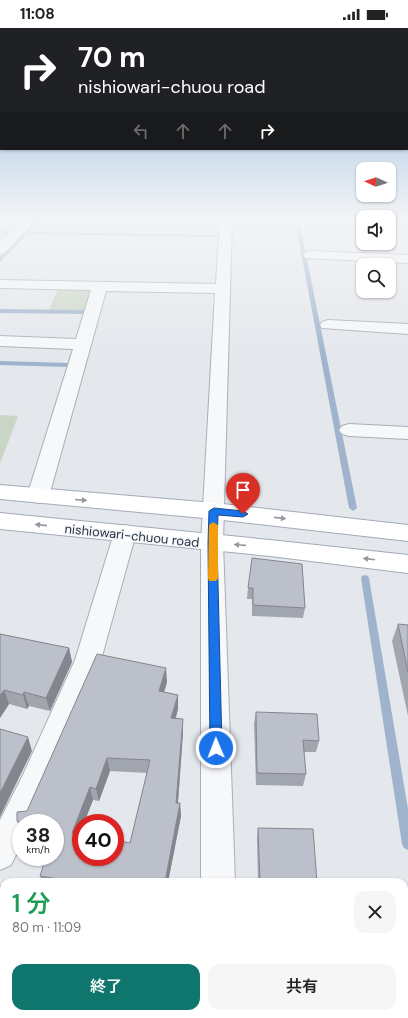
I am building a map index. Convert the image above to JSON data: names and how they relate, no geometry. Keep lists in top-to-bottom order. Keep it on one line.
{"streets":{"main road":["nishiowari-chuou road"]},"north":"left","page":{"status":"11:08","turn":["70 m","nishiowari-chuou road"],"speed":"38 km/h","limit":"40","heading":["1 分","80 m · 11:09"],"buttons":["終了","共有"]}}
